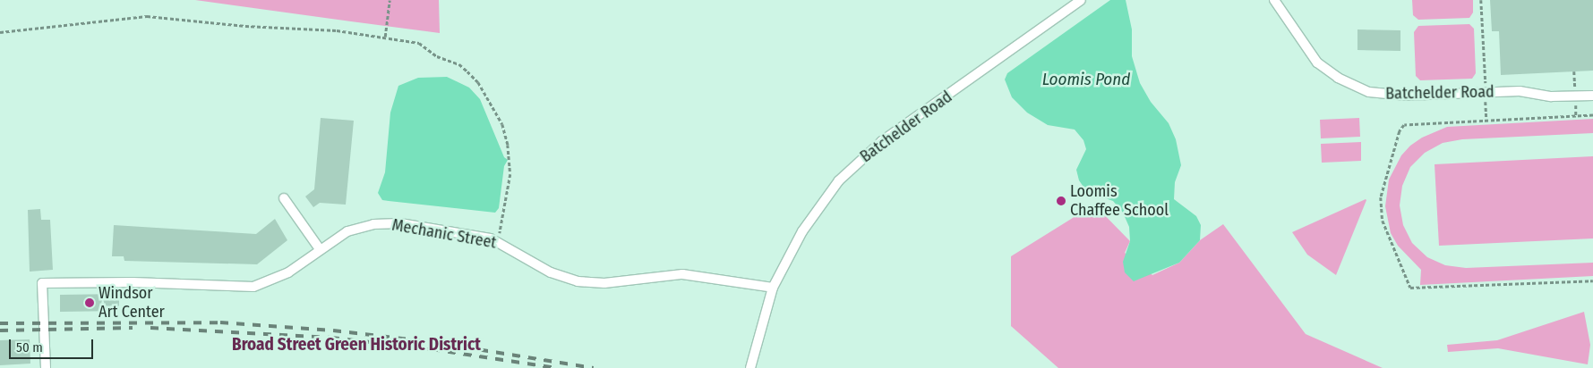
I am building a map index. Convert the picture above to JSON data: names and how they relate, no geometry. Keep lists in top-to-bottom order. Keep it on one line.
{"streets":{"street":["Batchelder Road","Mechanic Street"]},"crossings":[["Batchelder Road","Mechanic Street"]],"districts":["Broad Street Green Historic District"],"water":["Loomis Pond"],"places":["Loomis Chaffee School","Windsor Art Center"],"scale_bar":"50 m"}
